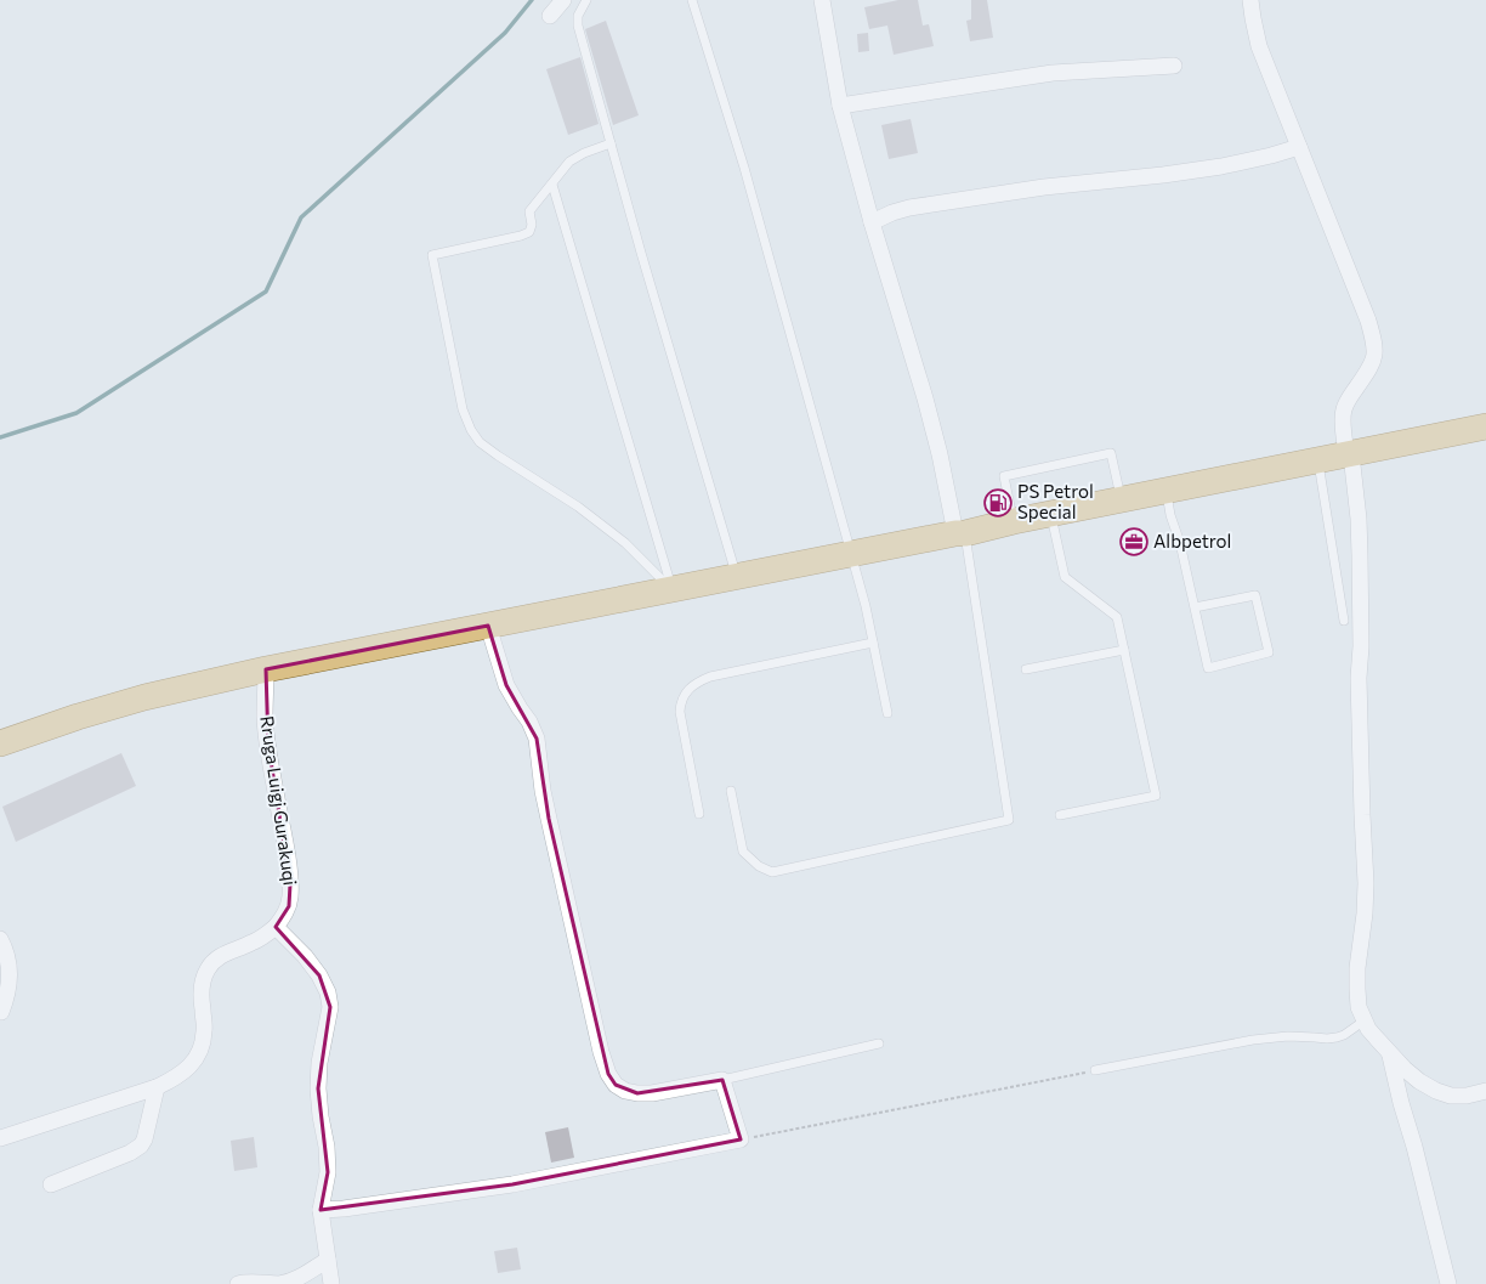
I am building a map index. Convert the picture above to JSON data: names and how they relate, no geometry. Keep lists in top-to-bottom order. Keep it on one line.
{"streets":{"street":["Rruga Luigj Gurakuqi"]},"places":{"fuel station":["PS Petrol Special"],"office":["Albpetrol"]}}
